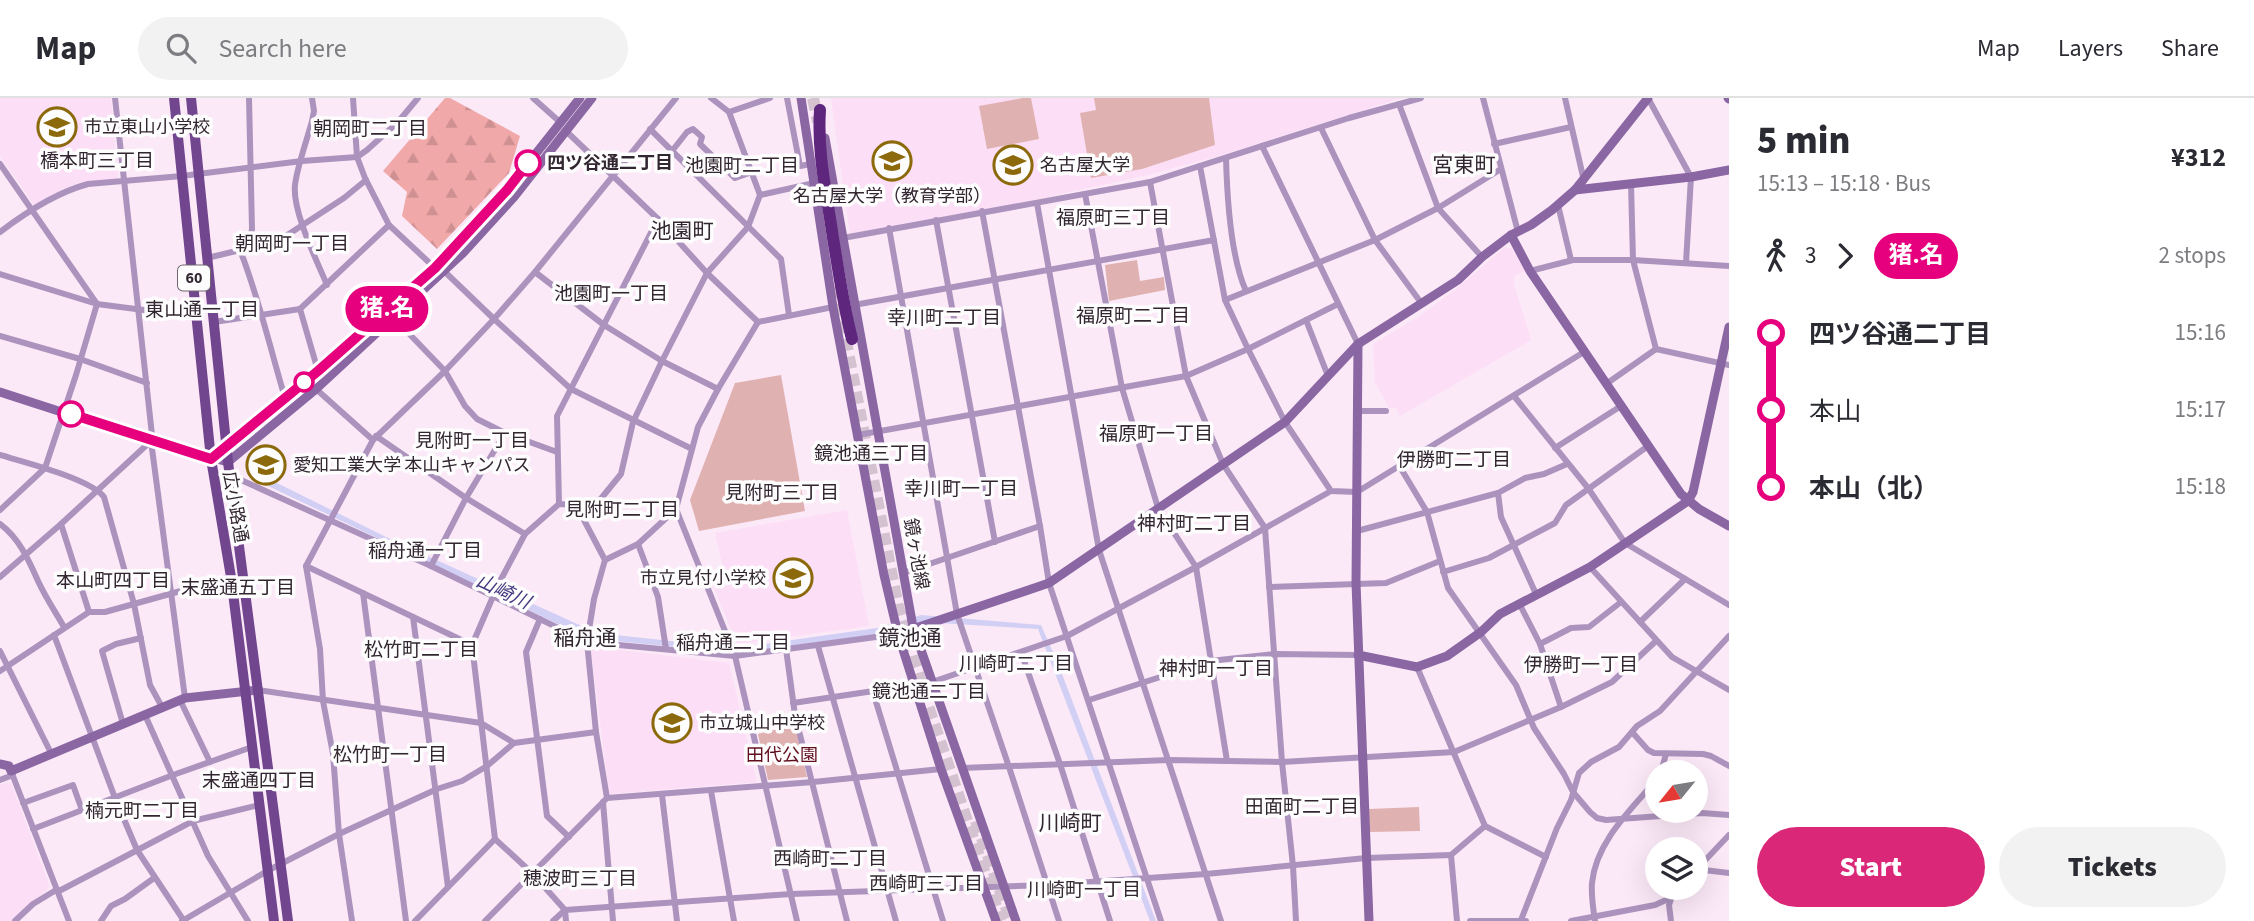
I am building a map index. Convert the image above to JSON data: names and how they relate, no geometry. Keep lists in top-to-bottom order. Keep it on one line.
{"streets":{"main road":["60","広小路通"],"street":["鏡ヶ池線"]},"districts":["朝岡町二丁目","橋本町三丁目","宮東町","池園町二丁目","福原町三丁目","池園町","朝岡町一丁目","池園町一丁目","東山通一丁目","福原町二丁目","幸川町二丁目","福原町一丁目","見附町一丁目","鏡池通三丁目","伊勝町二丁目","幸川町一丁目","見附町三丁目","見附町二丁目","神村町二丁目","稲舟通一丁目","本山町四丁目","末盛通五丁目","稲舟通","鏡池通","稲舟通二丁目","松竹町二丁目","川崎町二丁目","伊勝町一丁目","神村町一丁目","鏡池通二丁目","松竹町一丁目","末盛通四丁目","田面町二丁目","楠元町二丁目","川崎町","西崎町二丁目","穂波町三丁目","西崎町三丁目","川崎町一丁目"],"water":["山崎川"],"parks":["田代公園"],"places":{"school or university":["市立東山小学校","名古屋大学（教育学部）","名古屋大学","愛知工業大学 本山キャンパス","市立見付小学校","市立城山中学校"],"other":["四ツ谷通二丁目"]},"lines":["bus line 猪.名"],"north":"bottom left","page":{"header":"Map","search":"Search here","nav":["Map","Layers","Share"],"on_map":"猪.名","heading":["5 min","15:13 – 15:18 · Bus","¥312"],"legs":["3","猪.名","2 stops"],"list":[{"name":"四ツ谷通二丁目","value":"15:16"},{"name":"本山","value":"15:17"},{"name":"本山（北）","value":"15:18"}],"buttons":["Start","Tickets"]}}
